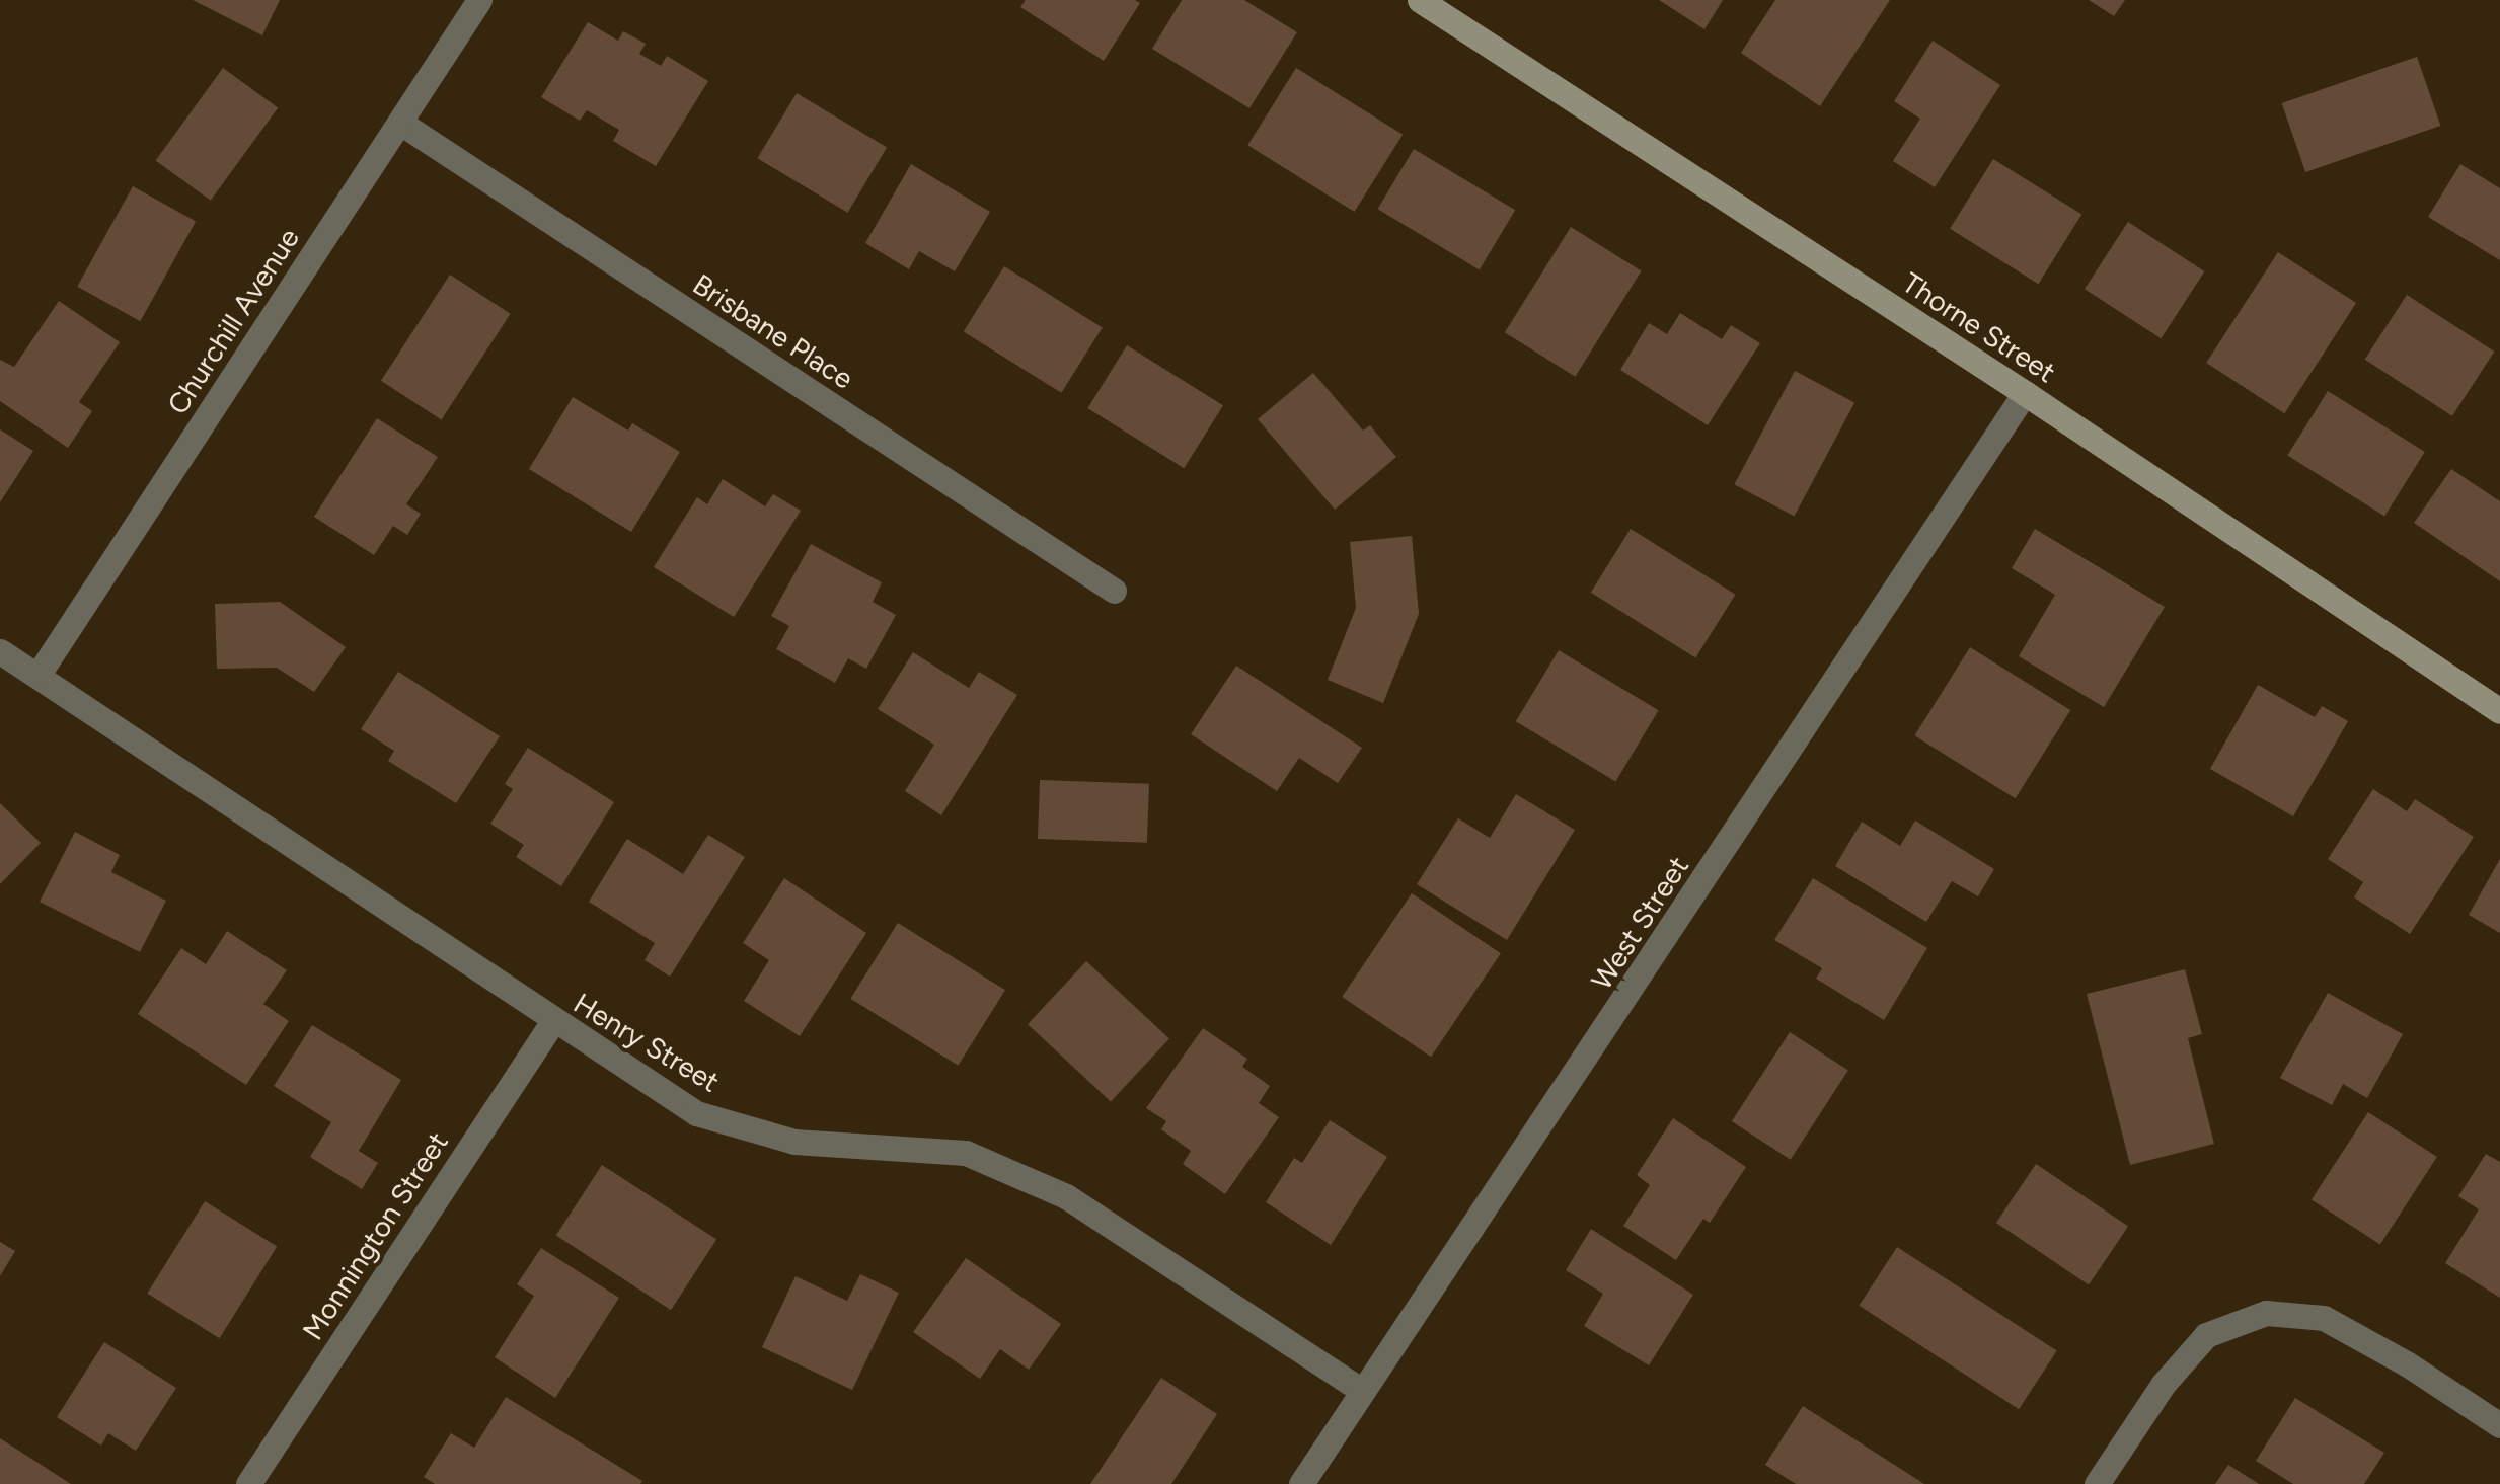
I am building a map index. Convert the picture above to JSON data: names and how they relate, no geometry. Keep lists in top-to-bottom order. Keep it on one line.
{"streets":{"street":["Churchill Avenue","Thorne Street","Brisbane Place","West Street","Henry Street","Monnington Street"]},"crossings":[["Churchill Avenue","Brisbane Place"],["Churchill Avenue","Henry Street"],["Thorne Street","West Street"],["West Street","Henry Street"],["Henry Street","Monnington Street"]]}
